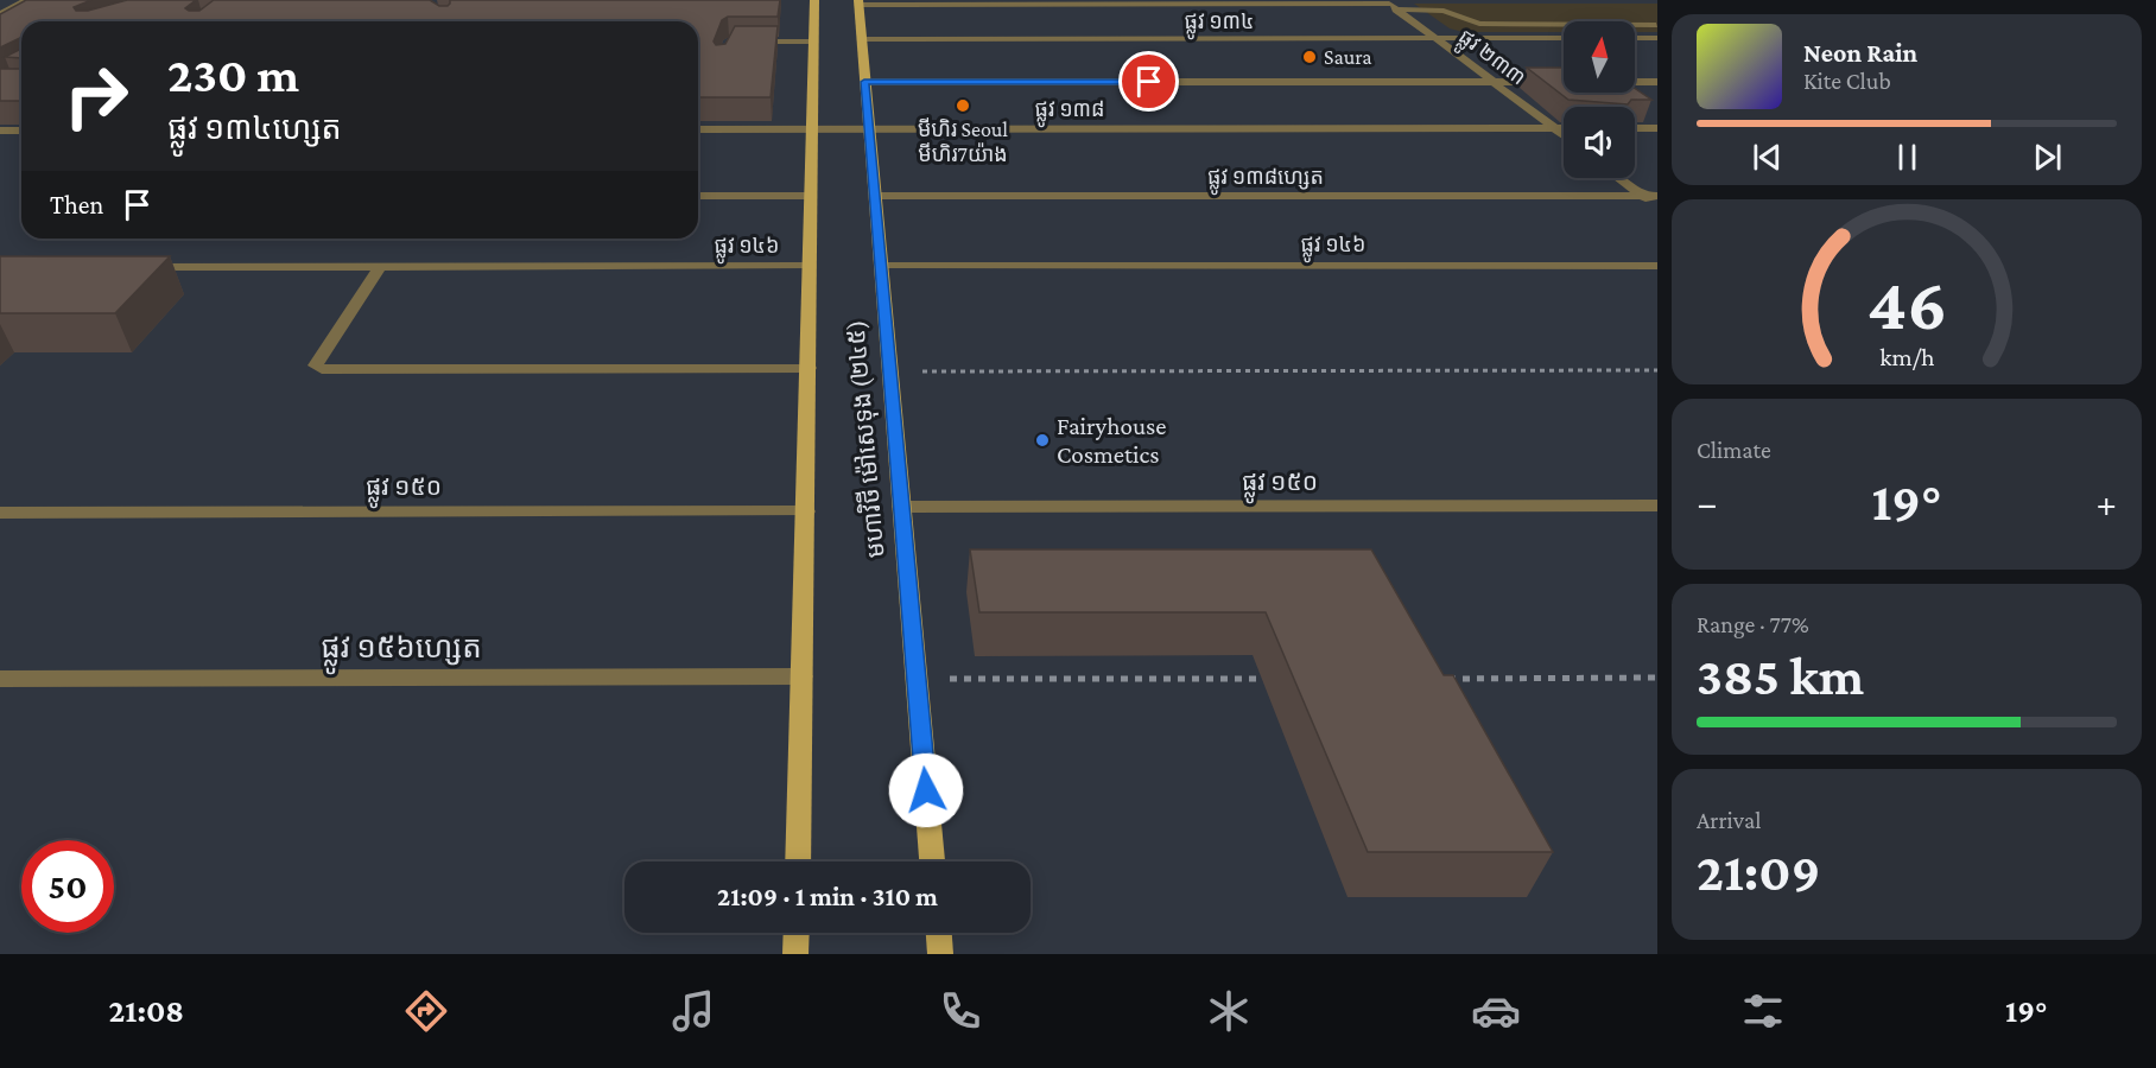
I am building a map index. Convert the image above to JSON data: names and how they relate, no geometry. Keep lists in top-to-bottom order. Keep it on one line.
{"streets":{"main road":["មហាវិថី ម៉ៅសេទុង (២៤៥)"],"street":["ផ្លូវ ១៣៤","ផ្លូវ ២៣៣","ផ្លូវ ១៣៨","ផ្លូវ ១៣៨ហ្សេត","ផ្លូវ ១៤៦","ផ្លូវ ១៥០","ផ្លូវ ១៥៦ហ្សេត"]},"crossings":[["ផ្លូវ ១៣៤","ផ្លូវ ២៣៣"],["ផ្លូវ ១៣៤","មហាវិថី ម៉ៅសេទុង (២៤៥)"],["ផ្លូវ ២៣៣","ផ្លូវ ១៣៨"],["ផ្លូវ ១៣៨","មហាវិថី ម៉ៅសេទុង (២៤៥)"],["ផ្លូវ ១៣៨ហ្សេត","មហាវិថី ម៉ៅសេទុង (២៤៥)"],["ផ្លូវ ១៤៦","មហាវិថី ម៉ៅសេទុង (២៤៥)"],["មហាវិថី ម៉ៅសេទុង (២៤៥)","ផ្លូវ ១៥០"],["មហាវិថី ម៉ៅសេទុង (២៤៥)","ផ្លូវ ១៥៦ហ្សេត"]],"places":["Saura","មីហិរ Seoul មីហិរ7យ៉ាង","Fairyhouse Cosmetics"],"north":"top","page":{"turn":["230 m","ផ្លូវ ១៣៤ហ្សេត"],"song":["Neon Rain","Kite Club"],"then":"Then","tile":["Climate",["Range · 77%","385 km"],["Arrival","21:09"]],"heat":["−","19°","+"],"limit":"50","trip":"21:09 · 1 min · 310 m","tabs":["21:08","19°"],"gauge":["46","km/h"]}}
